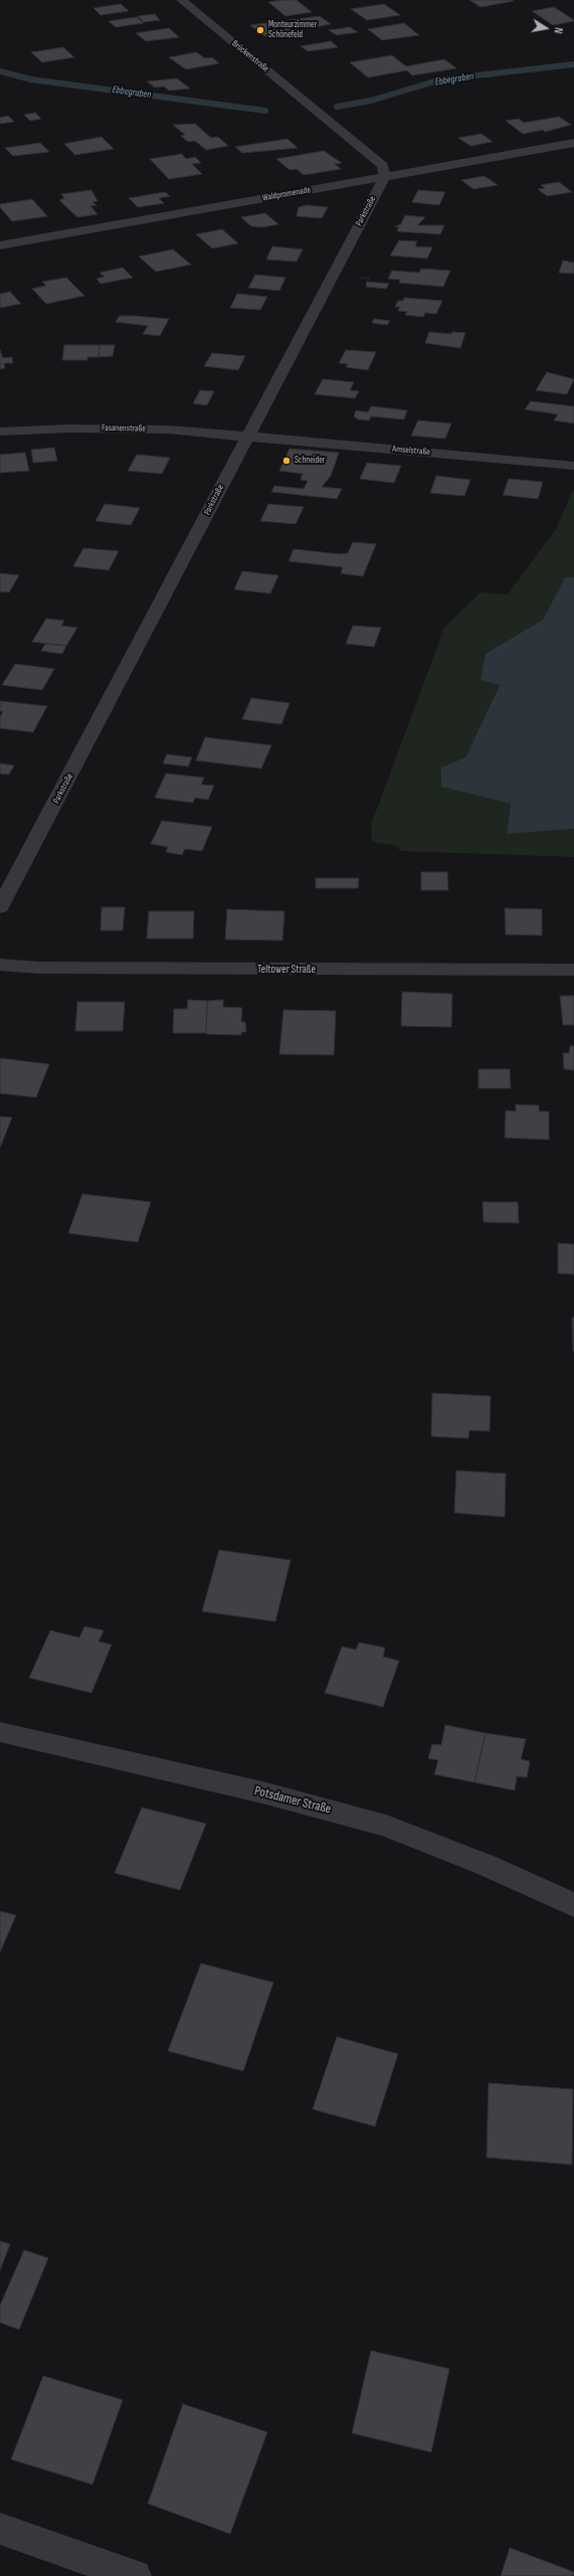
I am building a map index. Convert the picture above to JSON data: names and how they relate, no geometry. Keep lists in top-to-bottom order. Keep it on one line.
{"streets":{"street":["Brückenstraße","Waldpromenade","Parkstraße","Fasanenstraße","Amselstraße","Teltower Straße","Potsdamer Straße"]},"crossings":[["Brückenstraße","Waldpromenade"],["Brückenstraße","Parkstraße"],["Waldpromenade","Parkstraße"],["Parkstraße","Fasanenstraße"],["Parkstraße","Amselstraße"],["Fasanenstraße","Amselstraße"]],"water":["Ebbegraben"],"places":["Monteurzimmer Schönefeld","Schneider"],"north":"right"}
